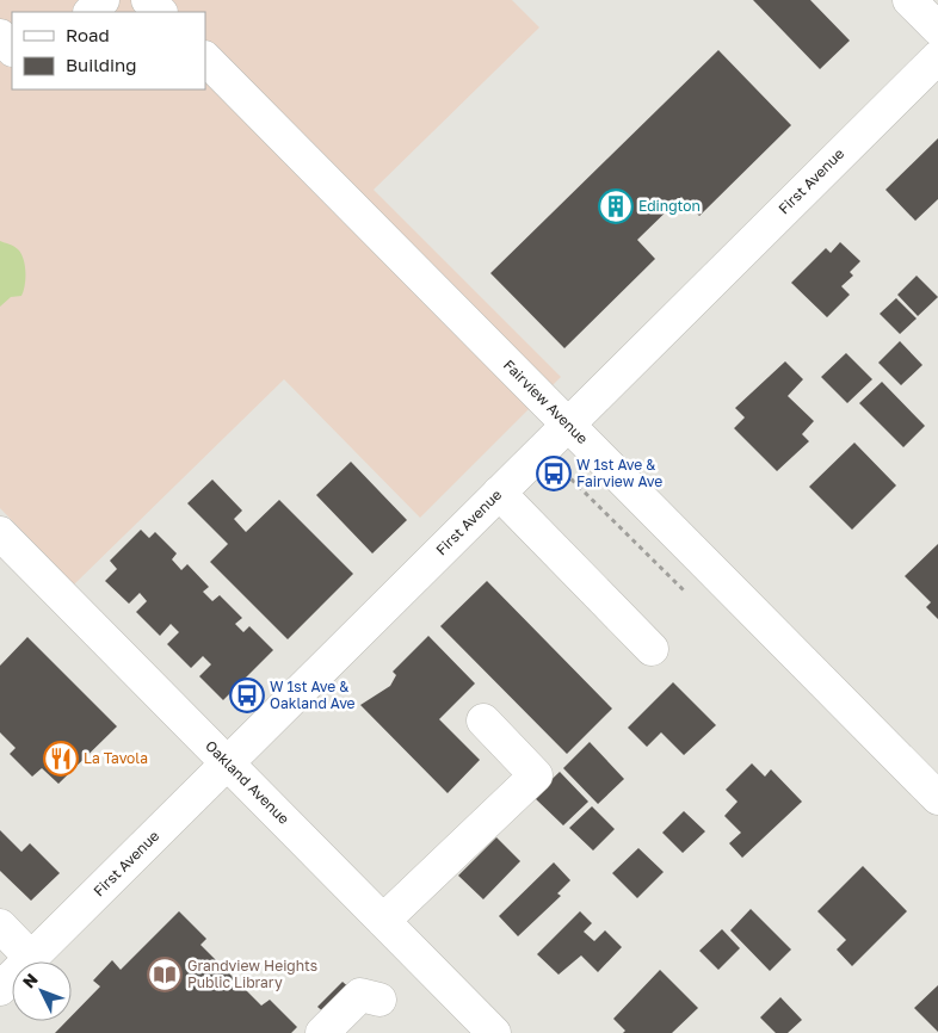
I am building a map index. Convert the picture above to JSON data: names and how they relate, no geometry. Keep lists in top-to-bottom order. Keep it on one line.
{"streets":{"street":["First Avenue","Fairview Avenue","Oakland Avenue"]},"crossings":[["First Avenue","Fairview Avenue"],["First Avenue","Oakland Avenue"]],"places":{"building":["Edington"],"bus stop":["W 1st Ave & Fairview Ave","W 1st Ave & Oakland Ave"],"restaurant":["La Tavola"],"library":["Grandview Heights Public Library"]},"legend":["Road","Building"],"north":"top left"}
